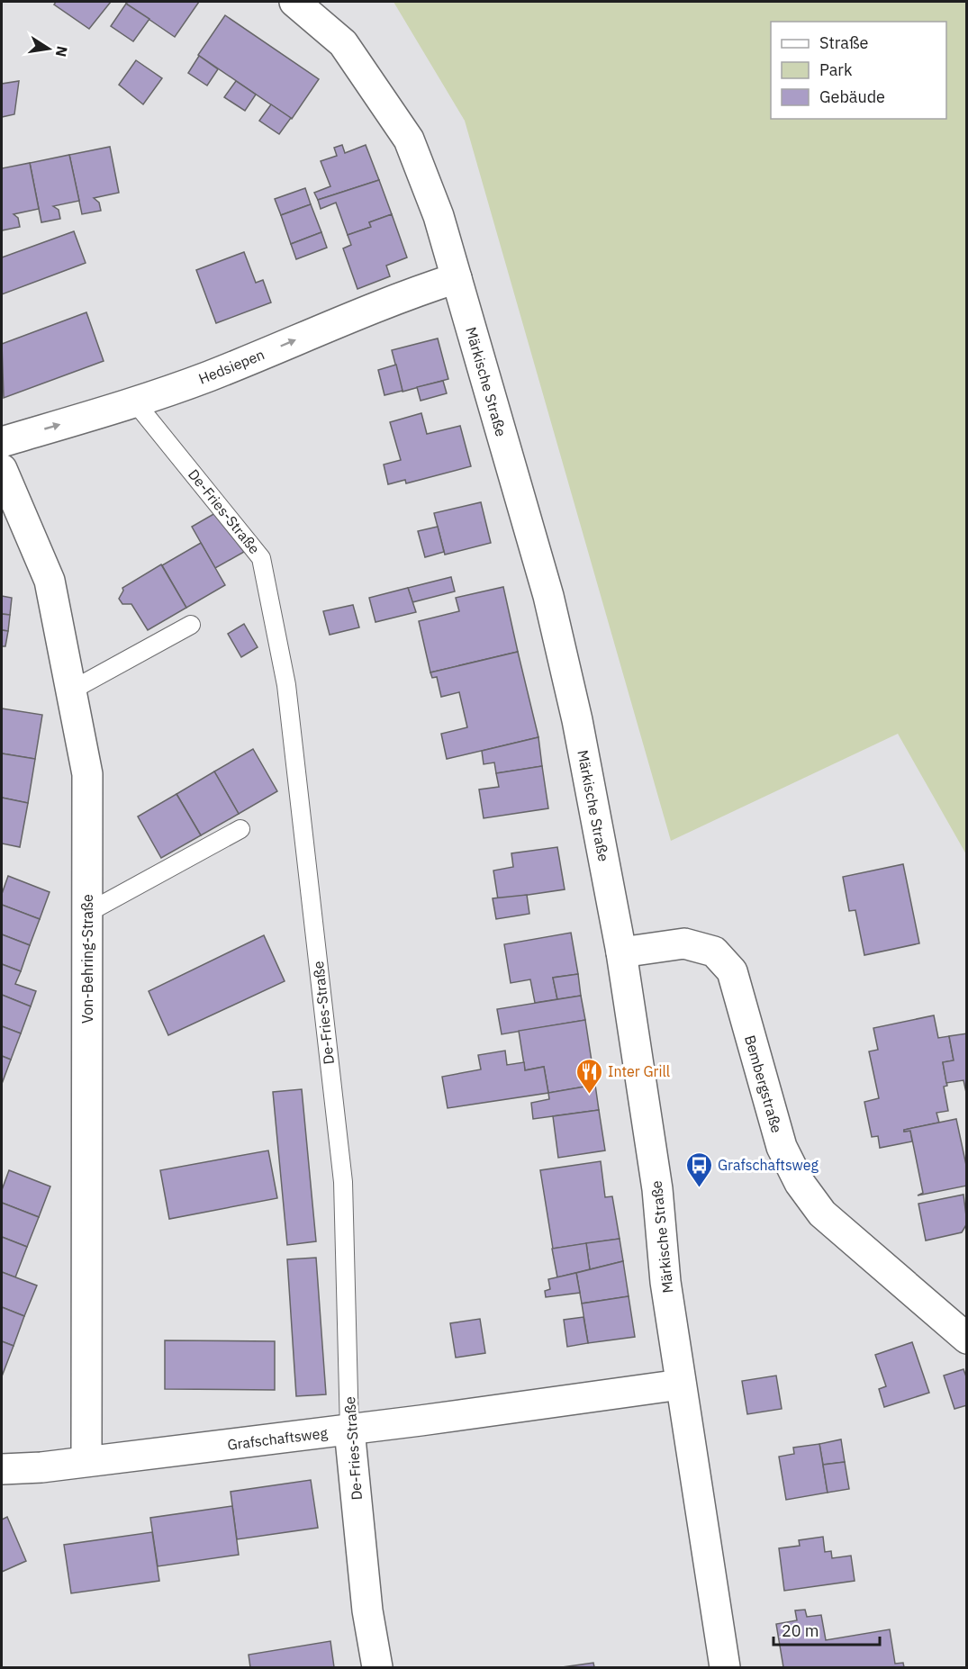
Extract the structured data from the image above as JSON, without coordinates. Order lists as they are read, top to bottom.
{
  "streets": {
    "street": [
      "Hedsiepen",
      "Märkische Straße",
      "De-Fries-Straße",
      "Von-Behring-Straße",
      "Bembergstraße",
      "Grafschaftsweg"
    ]
  },
  "crossings": [
    ["Hedsiepen", "Märkische Straße"],
    ["Hedsiepen", "De-Fries-Straße"],
    ["Märkische Straße", "Bembergstraße"],
    ["Märkische Straße", "Grafschaftsweg"],
    ["De-Fries-Straße", "Grafschaftsweg"],
    ["Von-Behring-Straße", "Grafschaftsweg"]
  ],
  "one_way": ["Hedsiepen"],
  "places": {
    "restaurant": ["Inter Grill"],
    "bus stop": ["Grafschaftsweg"]
  },
  "legend": ["Straße", "Park", "Gebäude"],
  "scale_bar": "20 m",
  "north": "right"
}
